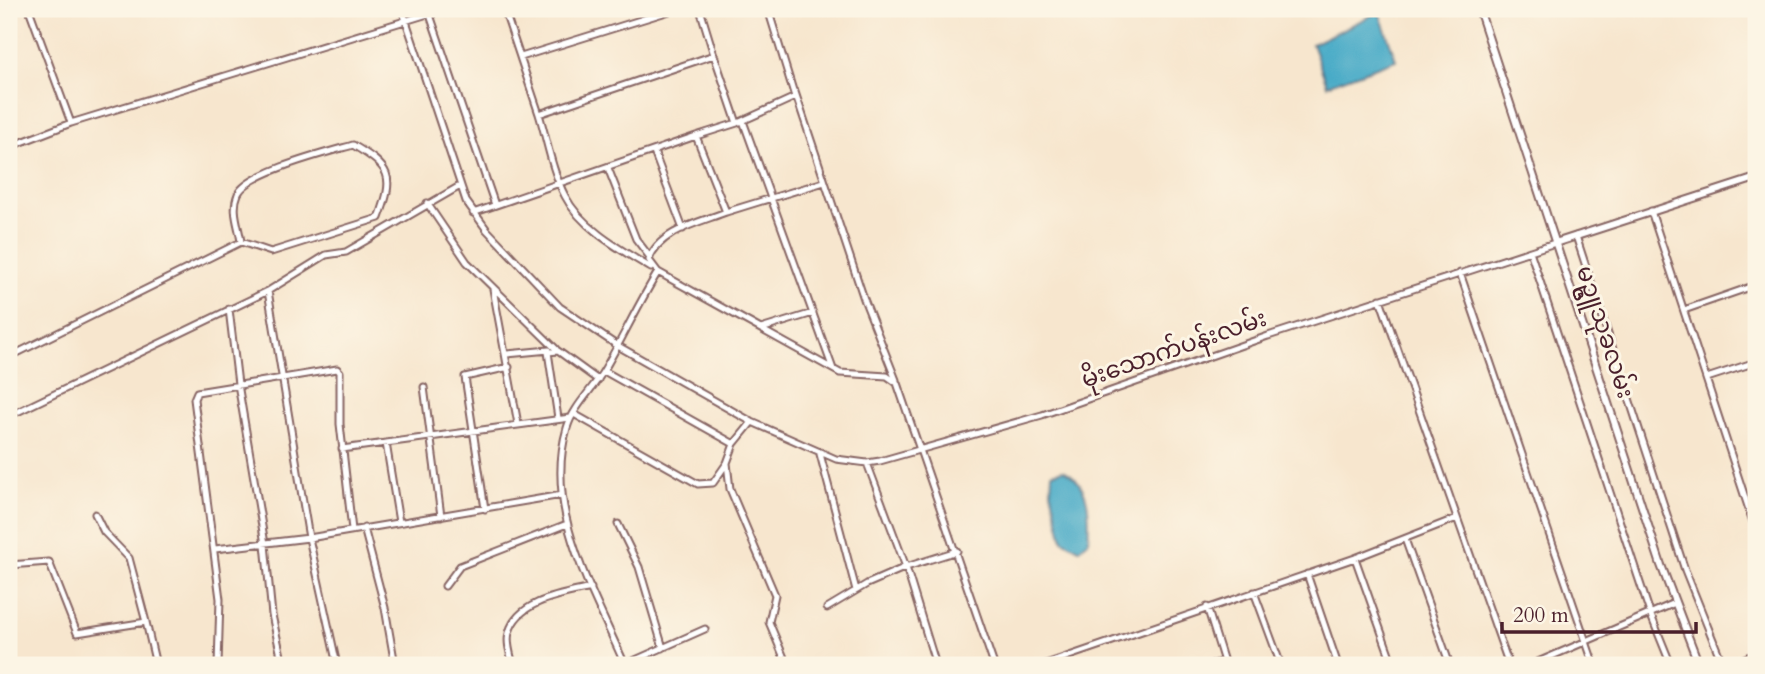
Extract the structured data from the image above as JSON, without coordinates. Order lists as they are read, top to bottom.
{
  "streets": {
    "street": ["မဥ္ဇူသုခလမ်း", "မိုးသောက်ပန်းလမ်း"]
  },
  "crossings": [
    ["မဥ္ဇူသုခလမ်း", "မိုးသောက်ပန်းလမ်း"]
  ],
  "scale_bar": "200 m"
}
